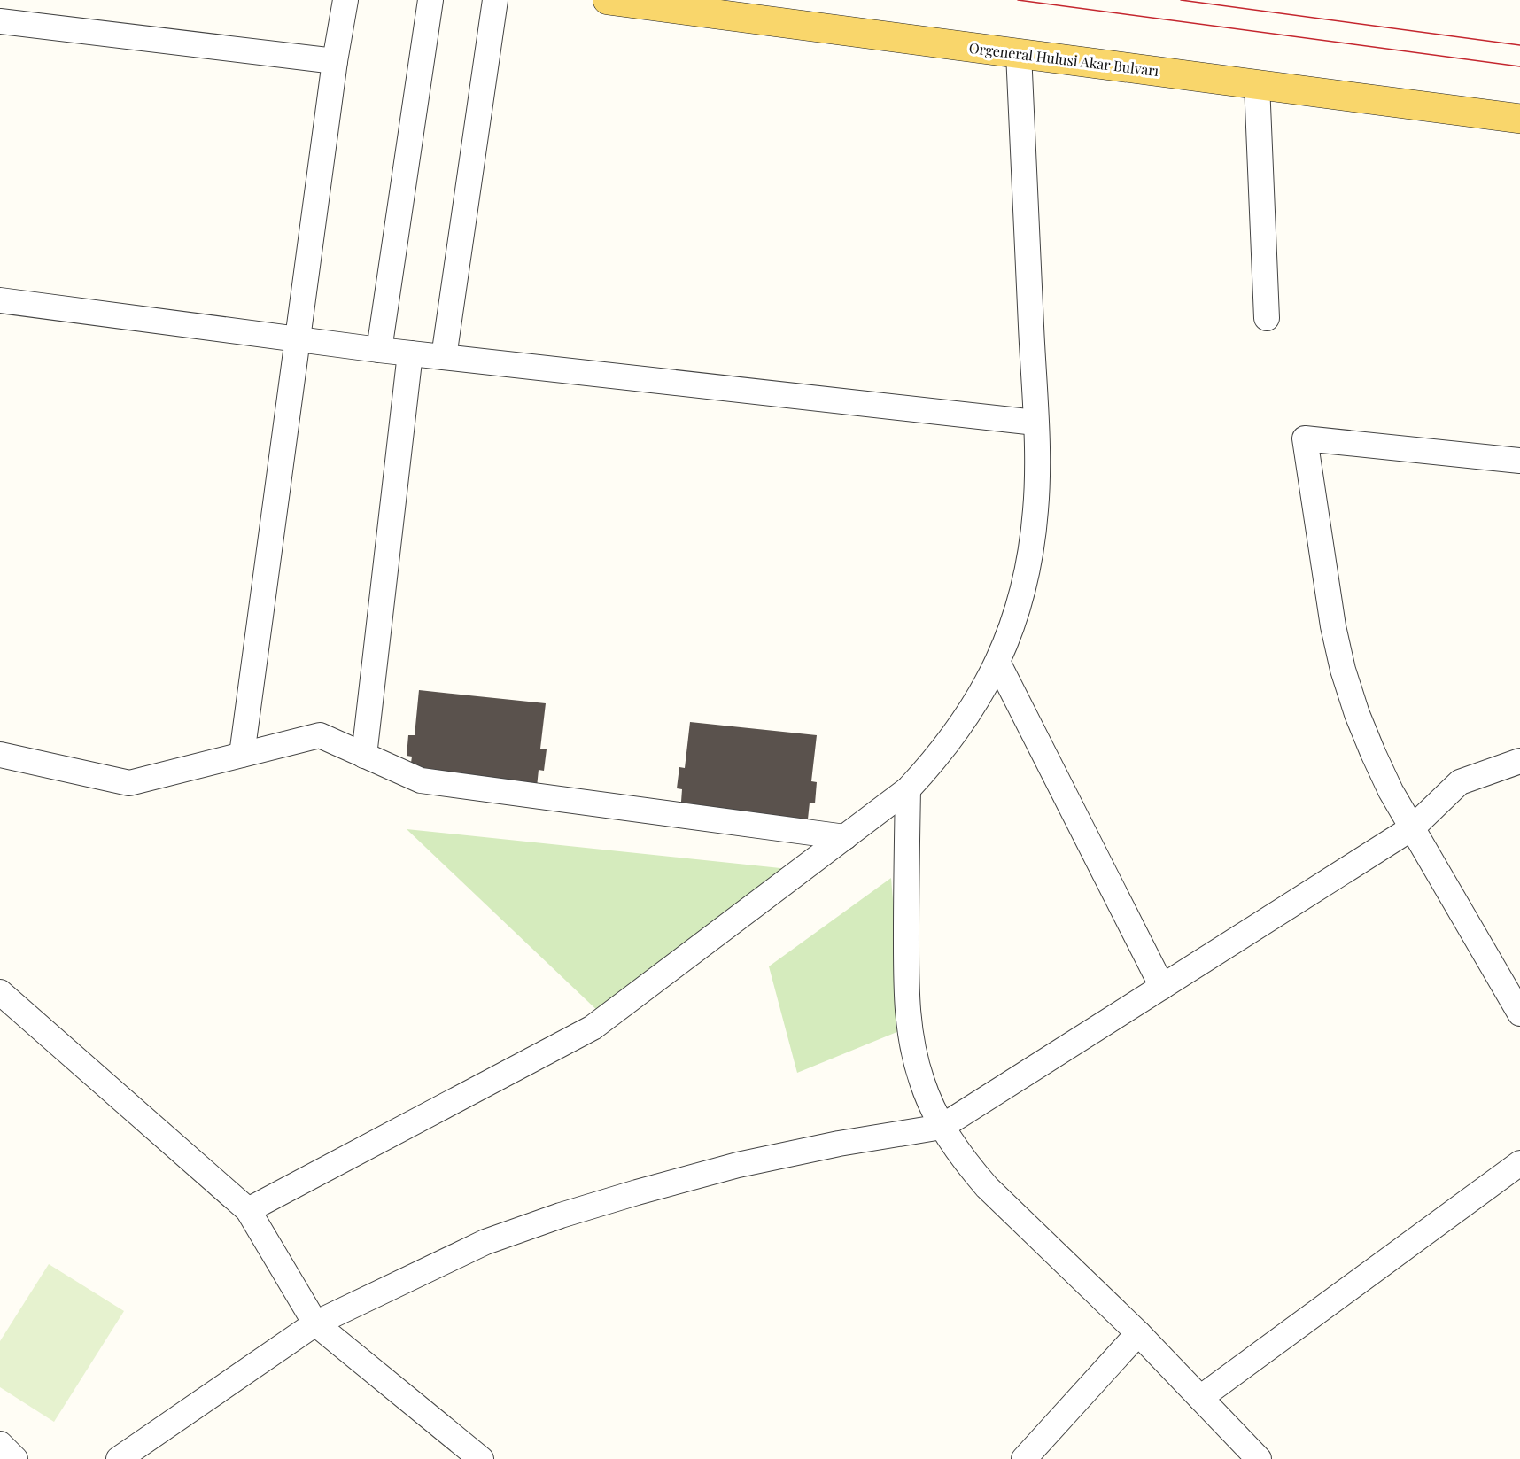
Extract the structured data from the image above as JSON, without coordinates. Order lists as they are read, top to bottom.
{
  "streets": {
    "main road": ["Orgeneral Hulusi Akar Bulvarı"]
  }
}
